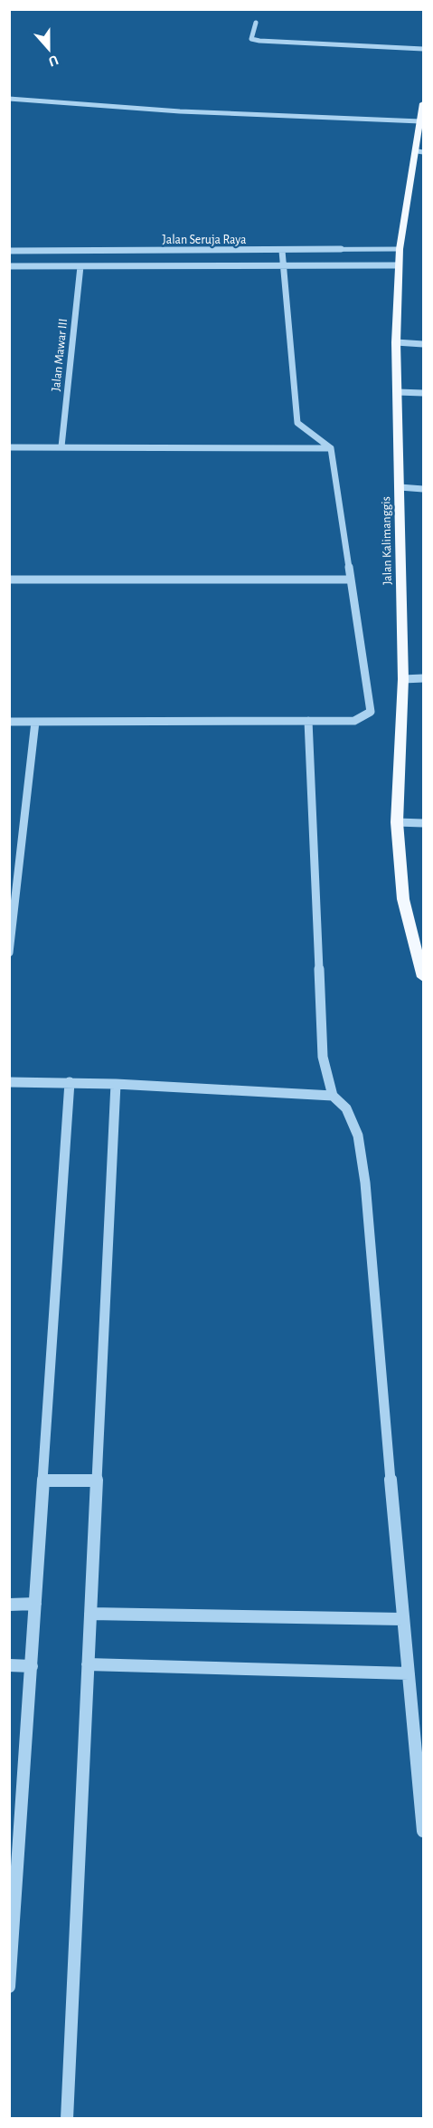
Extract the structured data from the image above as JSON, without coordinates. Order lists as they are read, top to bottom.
{
  "streets": {
    "main road": ["Jalan Kalimanggis"],
    "street": ["Jalan Seruja Raya", "Jalan Mawar III"]
  },
  "crossings": [
    ["Jalan Seruja Raya", "Jalan Mawar III"],
    ["Jalan Seruja Raya", "Jalan Kalimanggis"]
  ],
  "north": "bottom"
}
